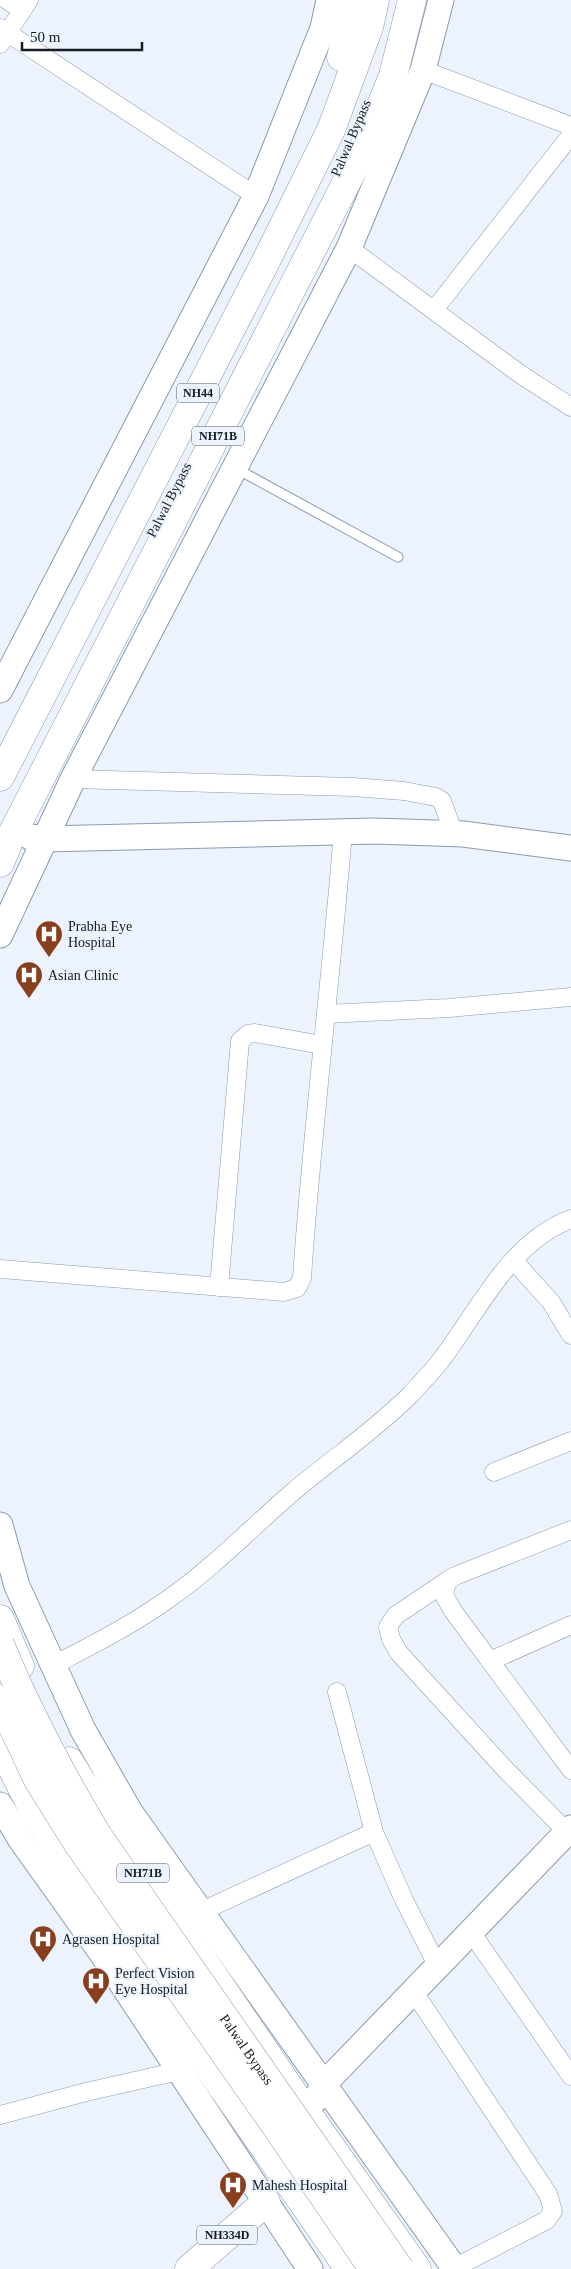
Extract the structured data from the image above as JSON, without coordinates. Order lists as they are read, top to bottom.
{
  "streets": {
    "highway": [
      "Palwal Bypass",
      "NH44",
      "NH71B",
      "NH334D"
    ]
  },
  "crossings": [
    ["Palwal Bypass", "NH71B"],
    ["NH71B", "NH334D"]
  ],
  "places": {
    "hospital": [
      "Prabha Eye Hospital",
      "Asian Clinic",
      "Agrasen Hospital",
      "Perfect Vision Eye Hospital",
      "Mahesh Hospital"
    ]
  },
  "scale_bar": "50 m"
}
